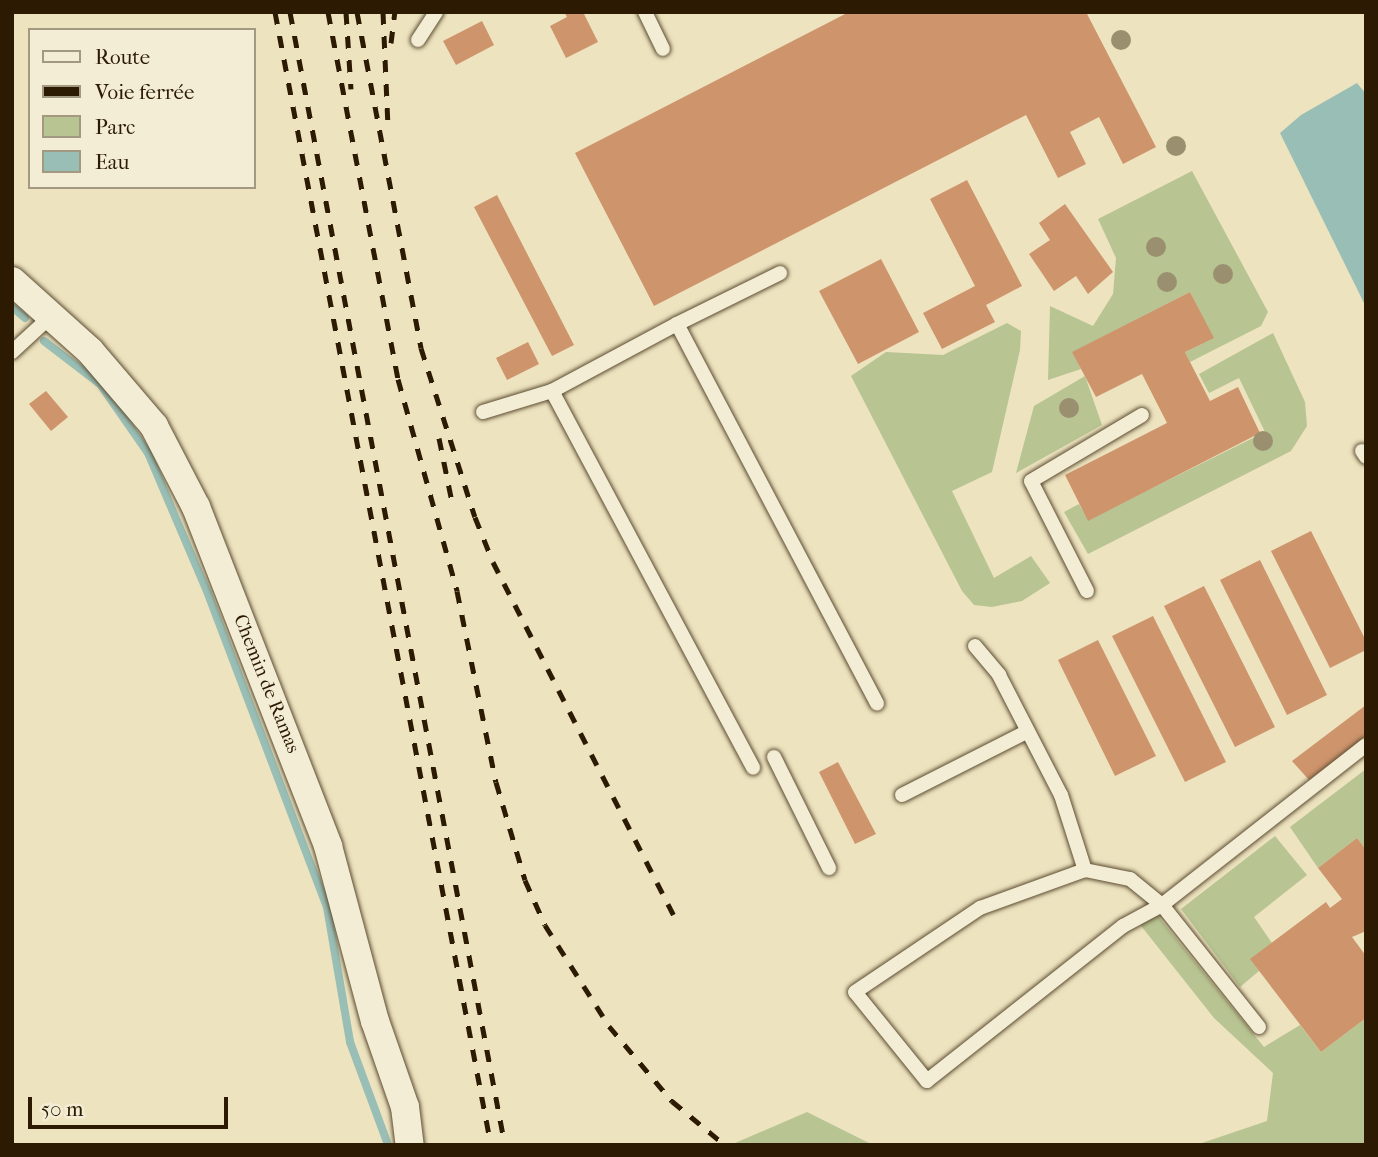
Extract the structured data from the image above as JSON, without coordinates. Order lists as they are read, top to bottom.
{
  "streets": {
    "street": ["Chemin de Ramas"]
  },
  "legend": [
    "Route",
    "Voie ferrée",
    "Parc",
    "Eau"
  ],
  "scale_bar": "50 m"
}
